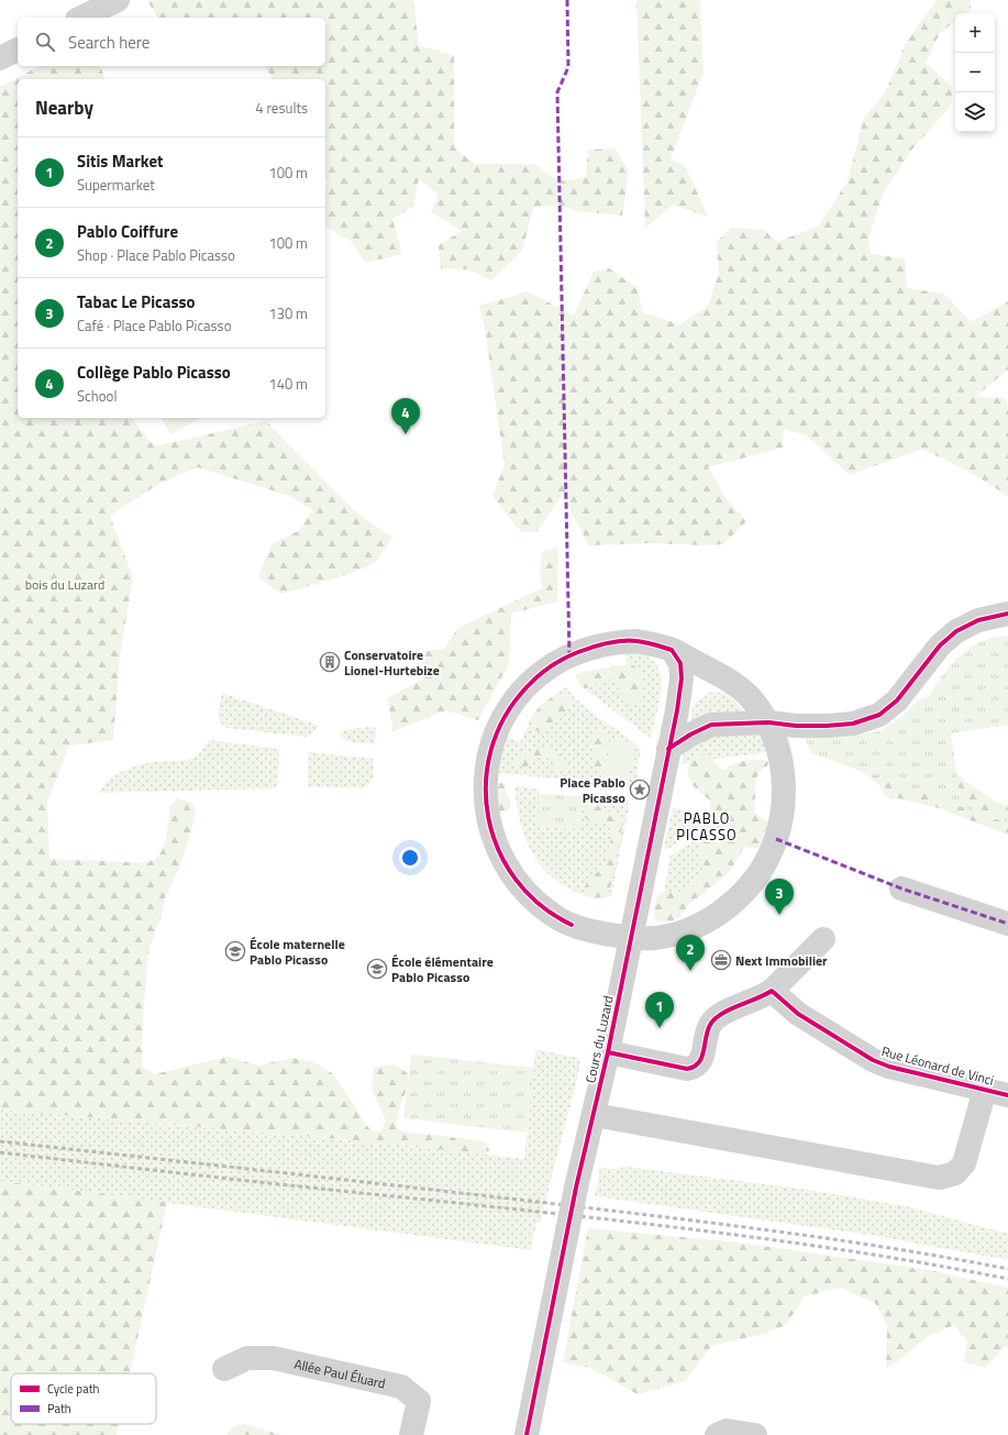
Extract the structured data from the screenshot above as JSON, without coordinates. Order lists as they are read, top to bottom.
{
  "streets": {
    "street": ["Cours du Luzard", "Rue Léonard de Vinci", "Allée Paul Éluard"]
  },
  "crossings": [
    ["Cours du Luzard", "Rue Léonard de Vinci"]
  ],
  "districts": ["PABLO PICASSO"],
  "parks": ["bois du Luzard"],
  "places": {
    "building": ["Conservatoire Lionel-Hurtebize"],
    "place": ["Place Pablo Picasso"],
    "school or university": ["École maternelle Pablo Picasso", "École élémentaire Pablo Picasso"],
    "office": ["Next Immobilier"]
  },
  "legend": ["Cycle path", "Path"],
  "page": {
    "map_buttons": ["+", "−"],
    "search": "Search here",
    "heading": ["Nearby", "4 results"],
    "list": [
      {
        "mark": "1",
        "name": "Sitis Market",
        "note": "Supermarket",
        "value": "100 m"
      },
      {
        "mark": "2",
        "name": "Pablo Coiffure",
        "note": "Shop · Place Pablo Picasso",
        "value": "100 m"
      },
      {
        "mark": "3",
        "name": "Tabac Le Picasso",
        "note": "Café · Place Pablo Picasso",
        "value": "130 m"
      },
      {
        "mark": "4",
        "name": "Collège Pablo Picasso",
        "note": "School",
        "value": "140 m"
      }
    ],
    "pins": [
      "4",
      "3",
      "2",
      "1"
    ]
  }
}
